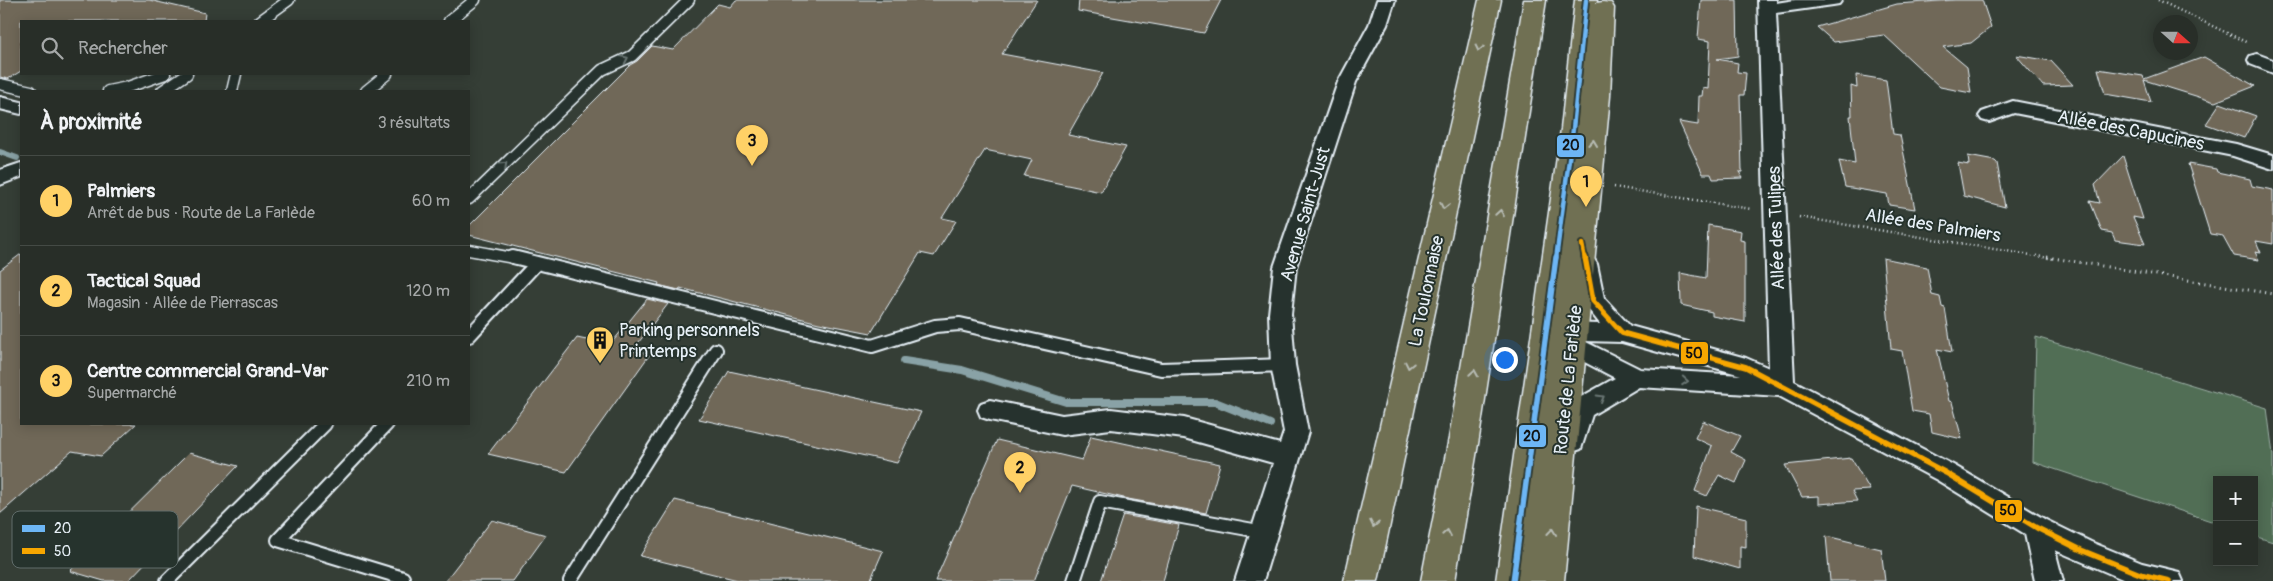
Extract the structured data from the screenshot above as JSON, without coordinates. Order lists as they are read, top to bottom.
{
  "streets": {
    "main road": ["La Toulonnaise", "Route de La Farlède"],
    "street": ["Allée des Capucines", "Avenue Saint-Just", "Allée des Tulipes"],
    "path": ["Allée des Palmiers"]
  },
  "crossings": [
    ["Allée des Palmiers", "Allée des Tulipes"],
    ["Allée des Palmiers", "Route de La Farlède"]
  ],
  "places": {
    "building": ["Parking personnels Printemps"]
  },
  "lines": ["transit line 20", "transit line 50"],
  "legend": ["20", "50"],
  "north": "right",
  "page": {
    "search": "Rechercher",
    "heading": ["À proximité", "3 résultats"],
    "pins": ["3", "1", "2"],
    "list": [
      {
        "mark": "1",
        "name": "Palmiers",
        "note": "Arrêt de bus · Route de La Farlède",
        "value": "60 m"
      },
      {
        "mark": "2",
        "name": "Tactical Squad",
        "note": "Magasin · Allée de Pierrascas",
        "value": "120 m"
      },
      {
        "mark": "3",
        "name": "Centre commercial Grand-Var",
        "note": "Supermarché",
        "value": "210 m"
      }
    ],
    "map_buttons": ["+", "−"]
  }
}
